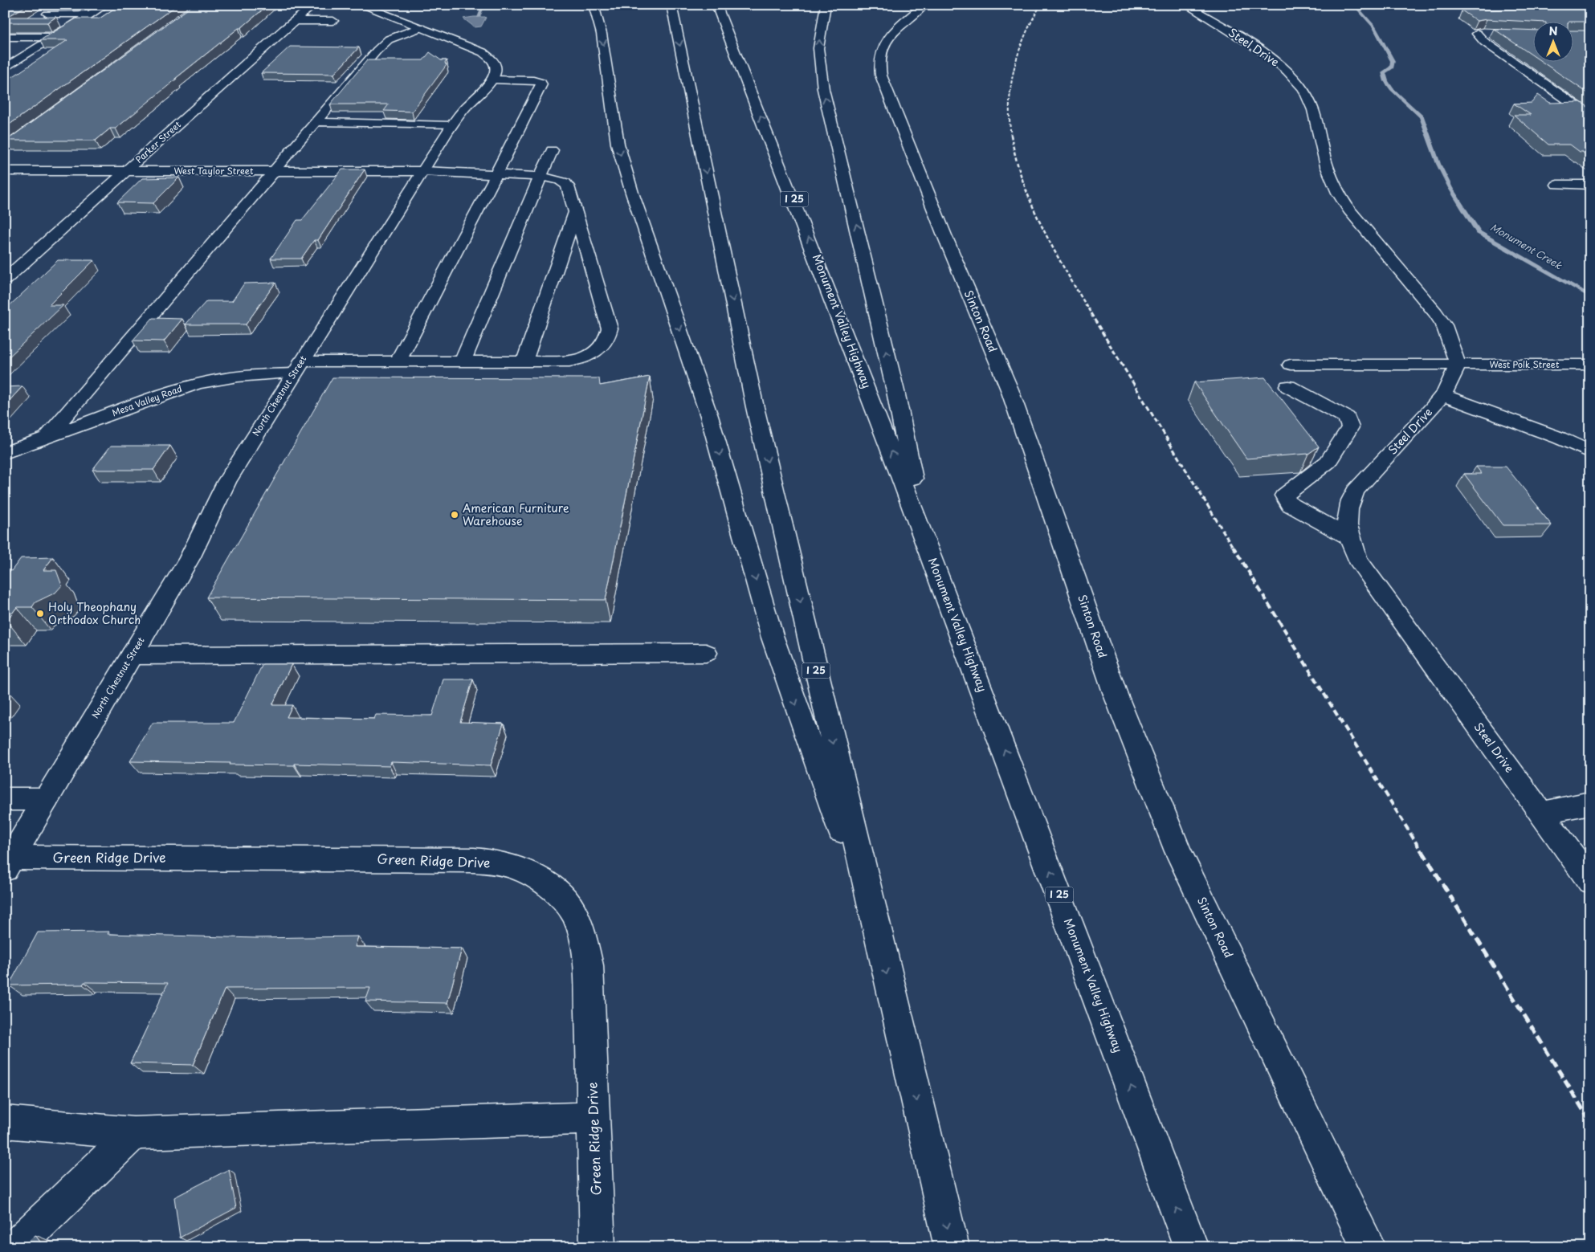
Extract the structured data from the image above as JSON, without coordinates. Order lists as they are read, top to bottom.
{
  "streets": {
    "main road": [
      "Steel Drive",
      "Parker Street",
      "West Taylor Street",
      "I 25",
      "Monument Valley Highway",
      "Sinton Road",
      "West Polk Street",
      "North Chestnut Street",
      "Mesa Valley Road",
      "Green Ridge Drive"
    ]
  },
  "crossings": [
    ["Steel Drive", "West Polk Street"],
    ["Parker Street", "West Taylor Street"],
    ["West Taylor Street", "North Chestnut Street"],
    ["West Taylor Street", "Mesa Valley Road"],
    ["North Chestnut Street", "Mesa Valley Road"],
    ["North Chestnut Street", "Green Ridge Drive"]
  ],
  "water": ["Monument Creek"],
  "places": ["American Furniture Warehouse", "Holy Theophany Orthodox Church"],
  "north": "top"
}
